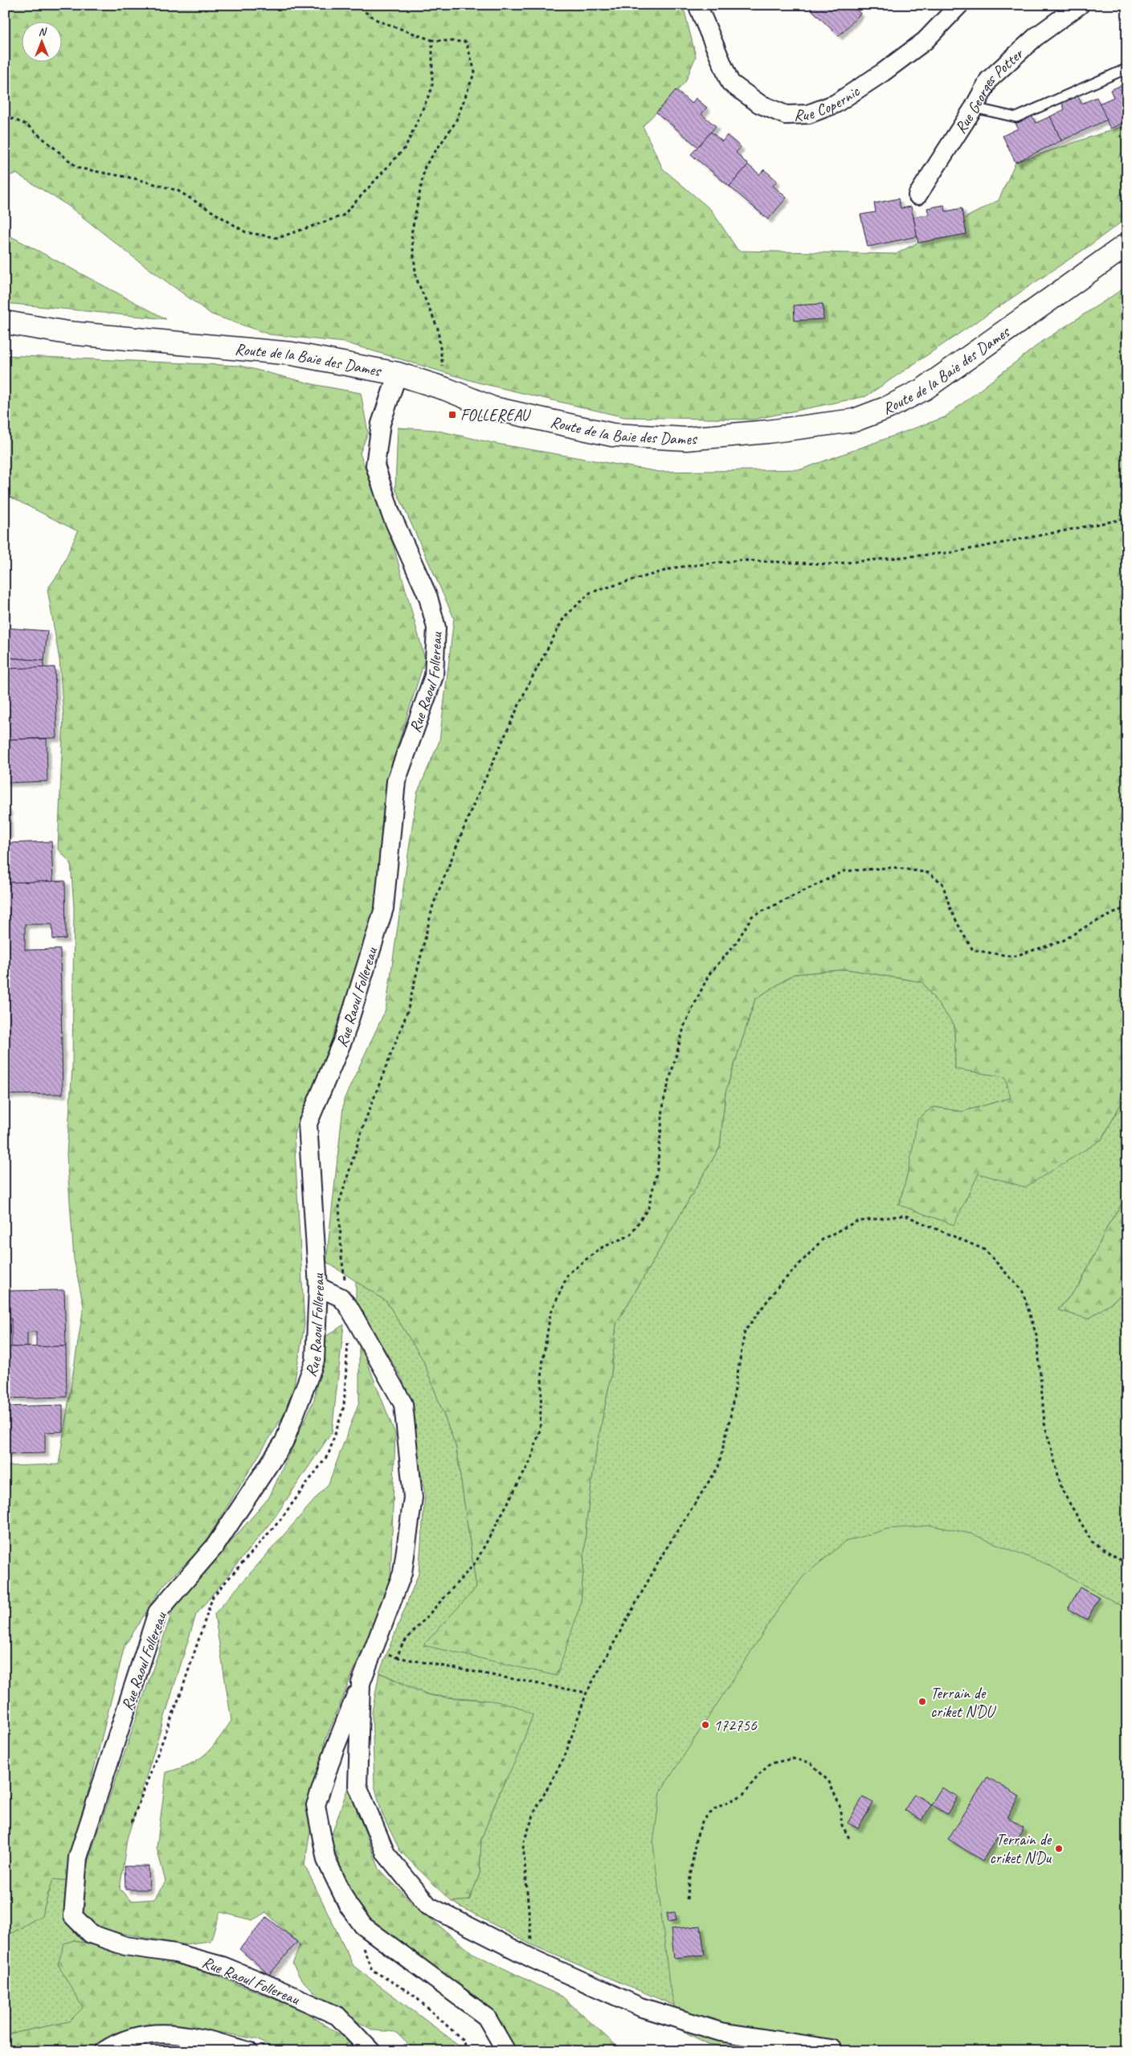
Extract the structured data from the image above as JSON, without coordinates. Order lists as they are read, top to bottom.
{
  "streets": {
    "main road": ["Route de la Baie des Dames"],
    "street": ["Rue Georges Potter", "Rue Copernic", "Rue Raoul Follereau"]
  },
  "crossings": [
    ["Route de la Baie des Dames", "Rue Raoul Follereau"]
  ],
  "places": {
    "transit": ["FOLLEREAU"],
    "other": ["Terrain de criket N'DU", "172756", "Terrain de criket N'Du"]
  },
  "north": "top"
}
